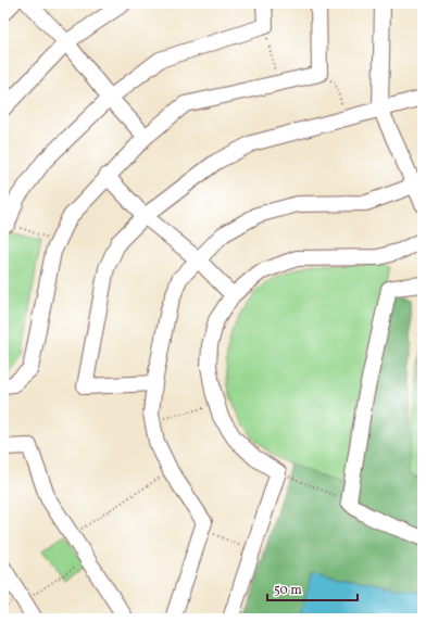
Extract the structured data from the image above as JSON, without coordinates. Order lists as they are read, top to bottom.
{
  "scale_bar": "50 m"
}
